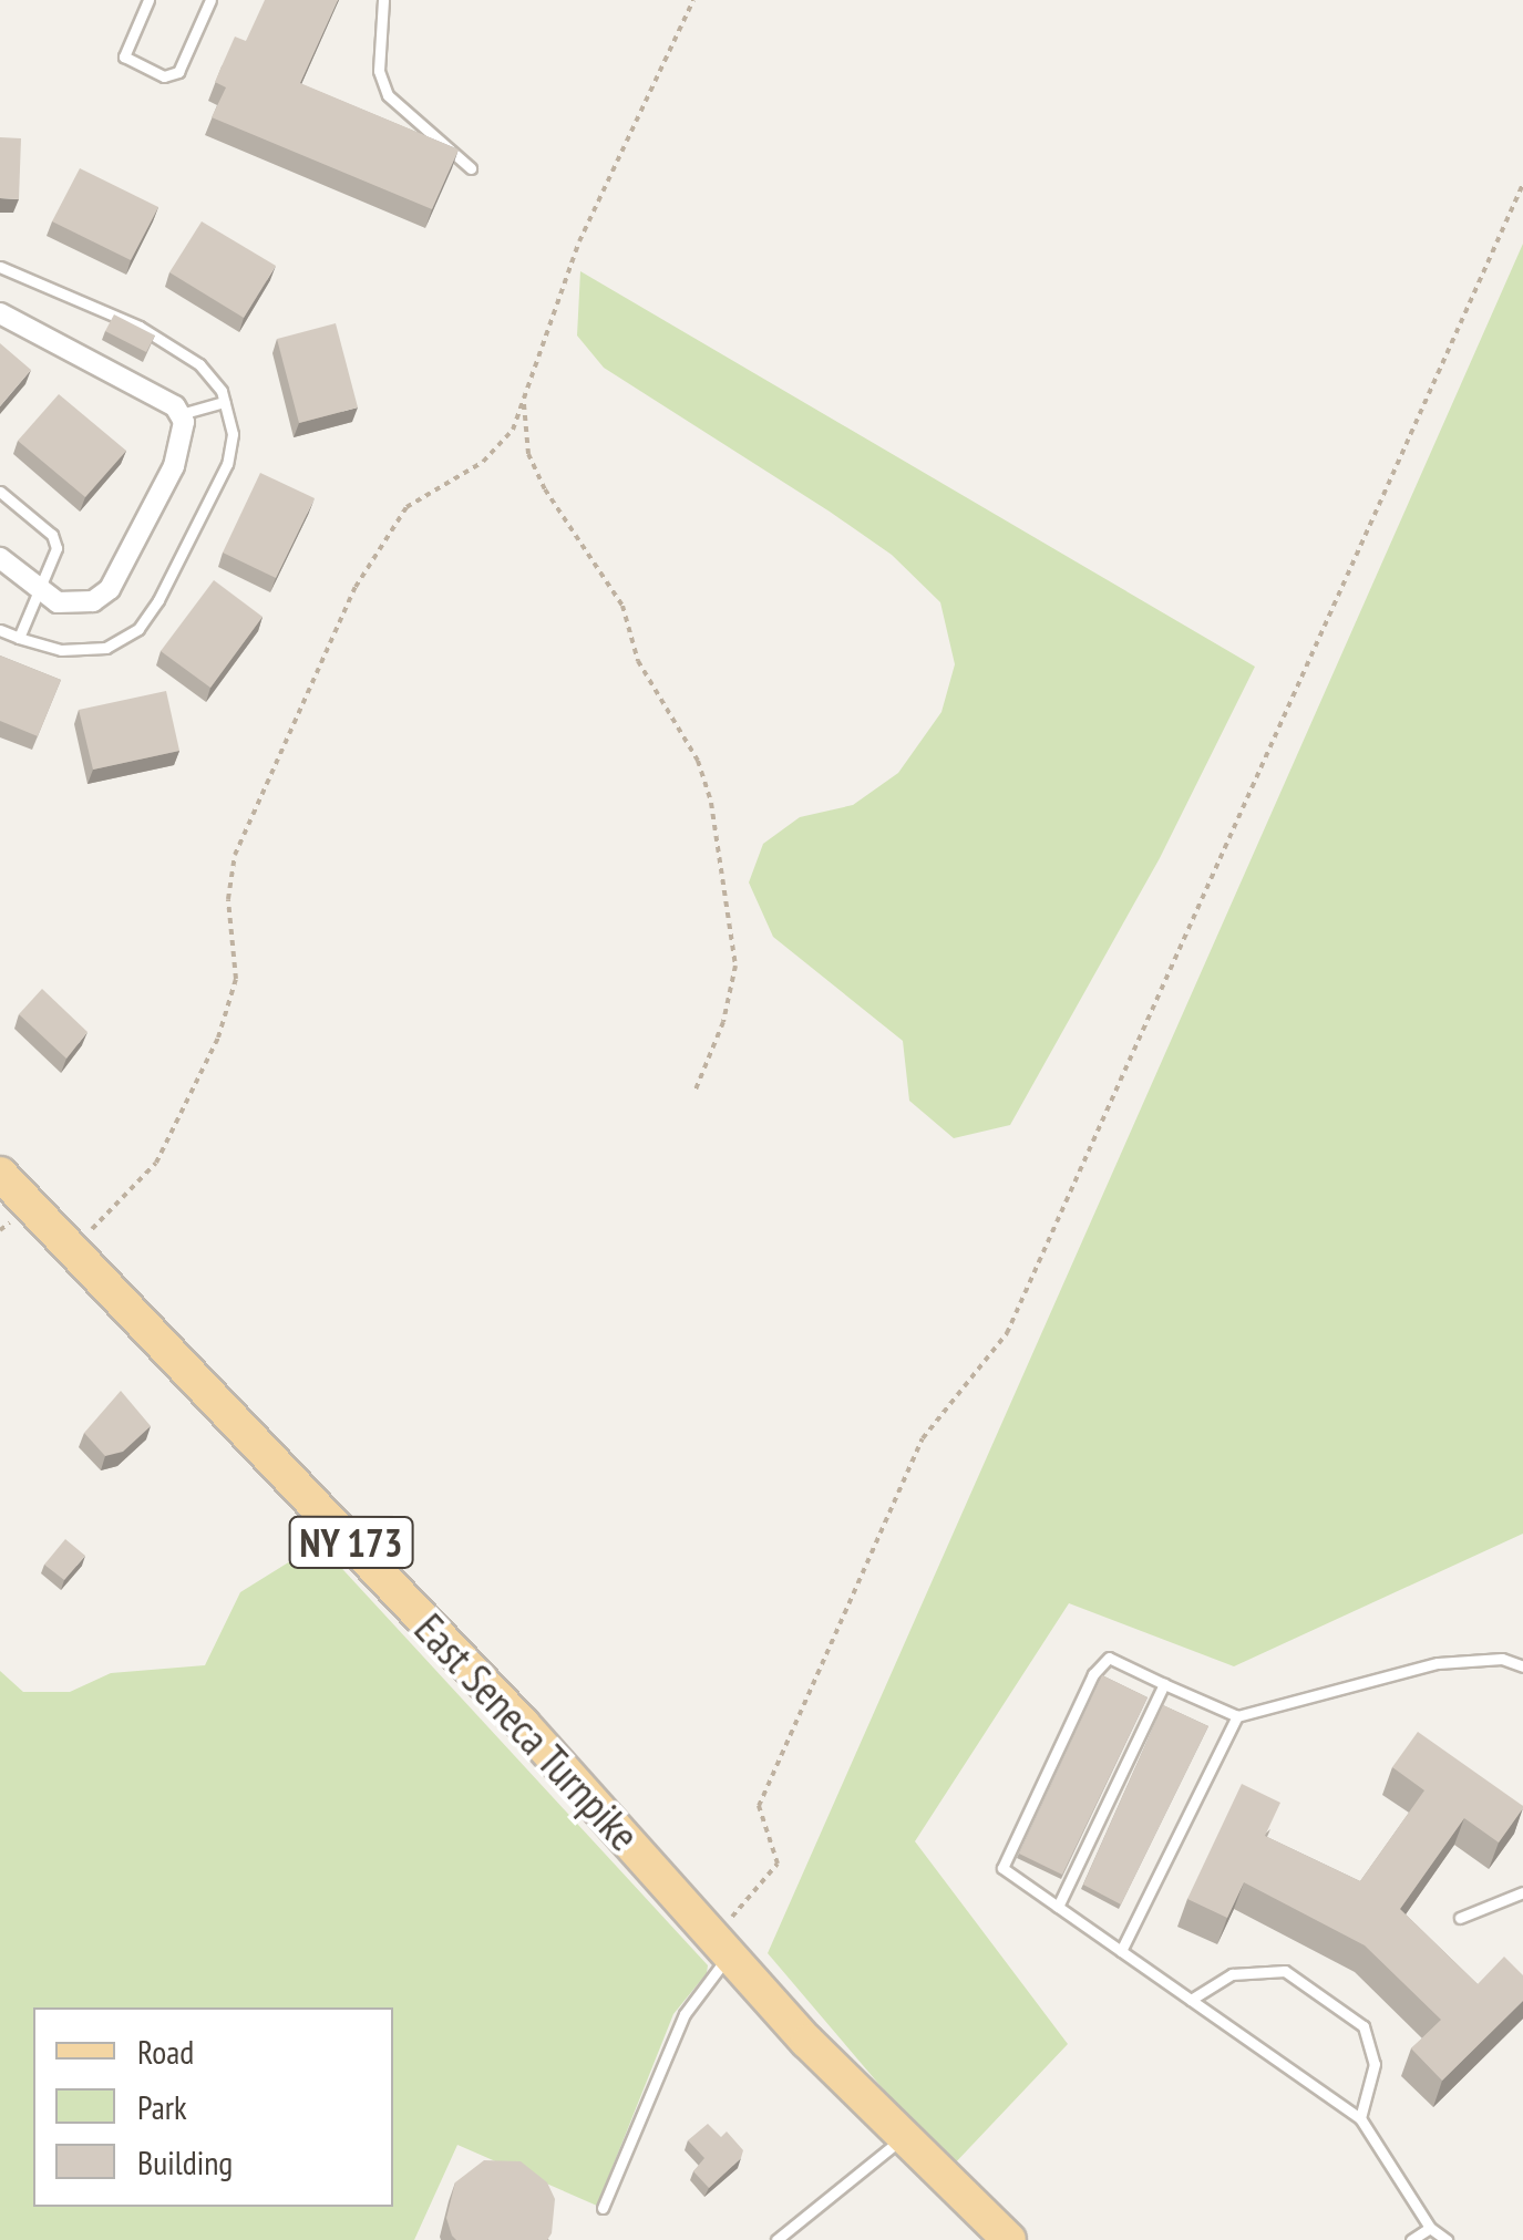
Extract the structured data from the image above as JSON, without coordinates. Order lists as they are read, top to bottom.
{
  "streets": {
    "main road": ["NY 173", "East Seneca Turnpike"]
  },
  "legend": ["Road", "Park", "Building"]
}
